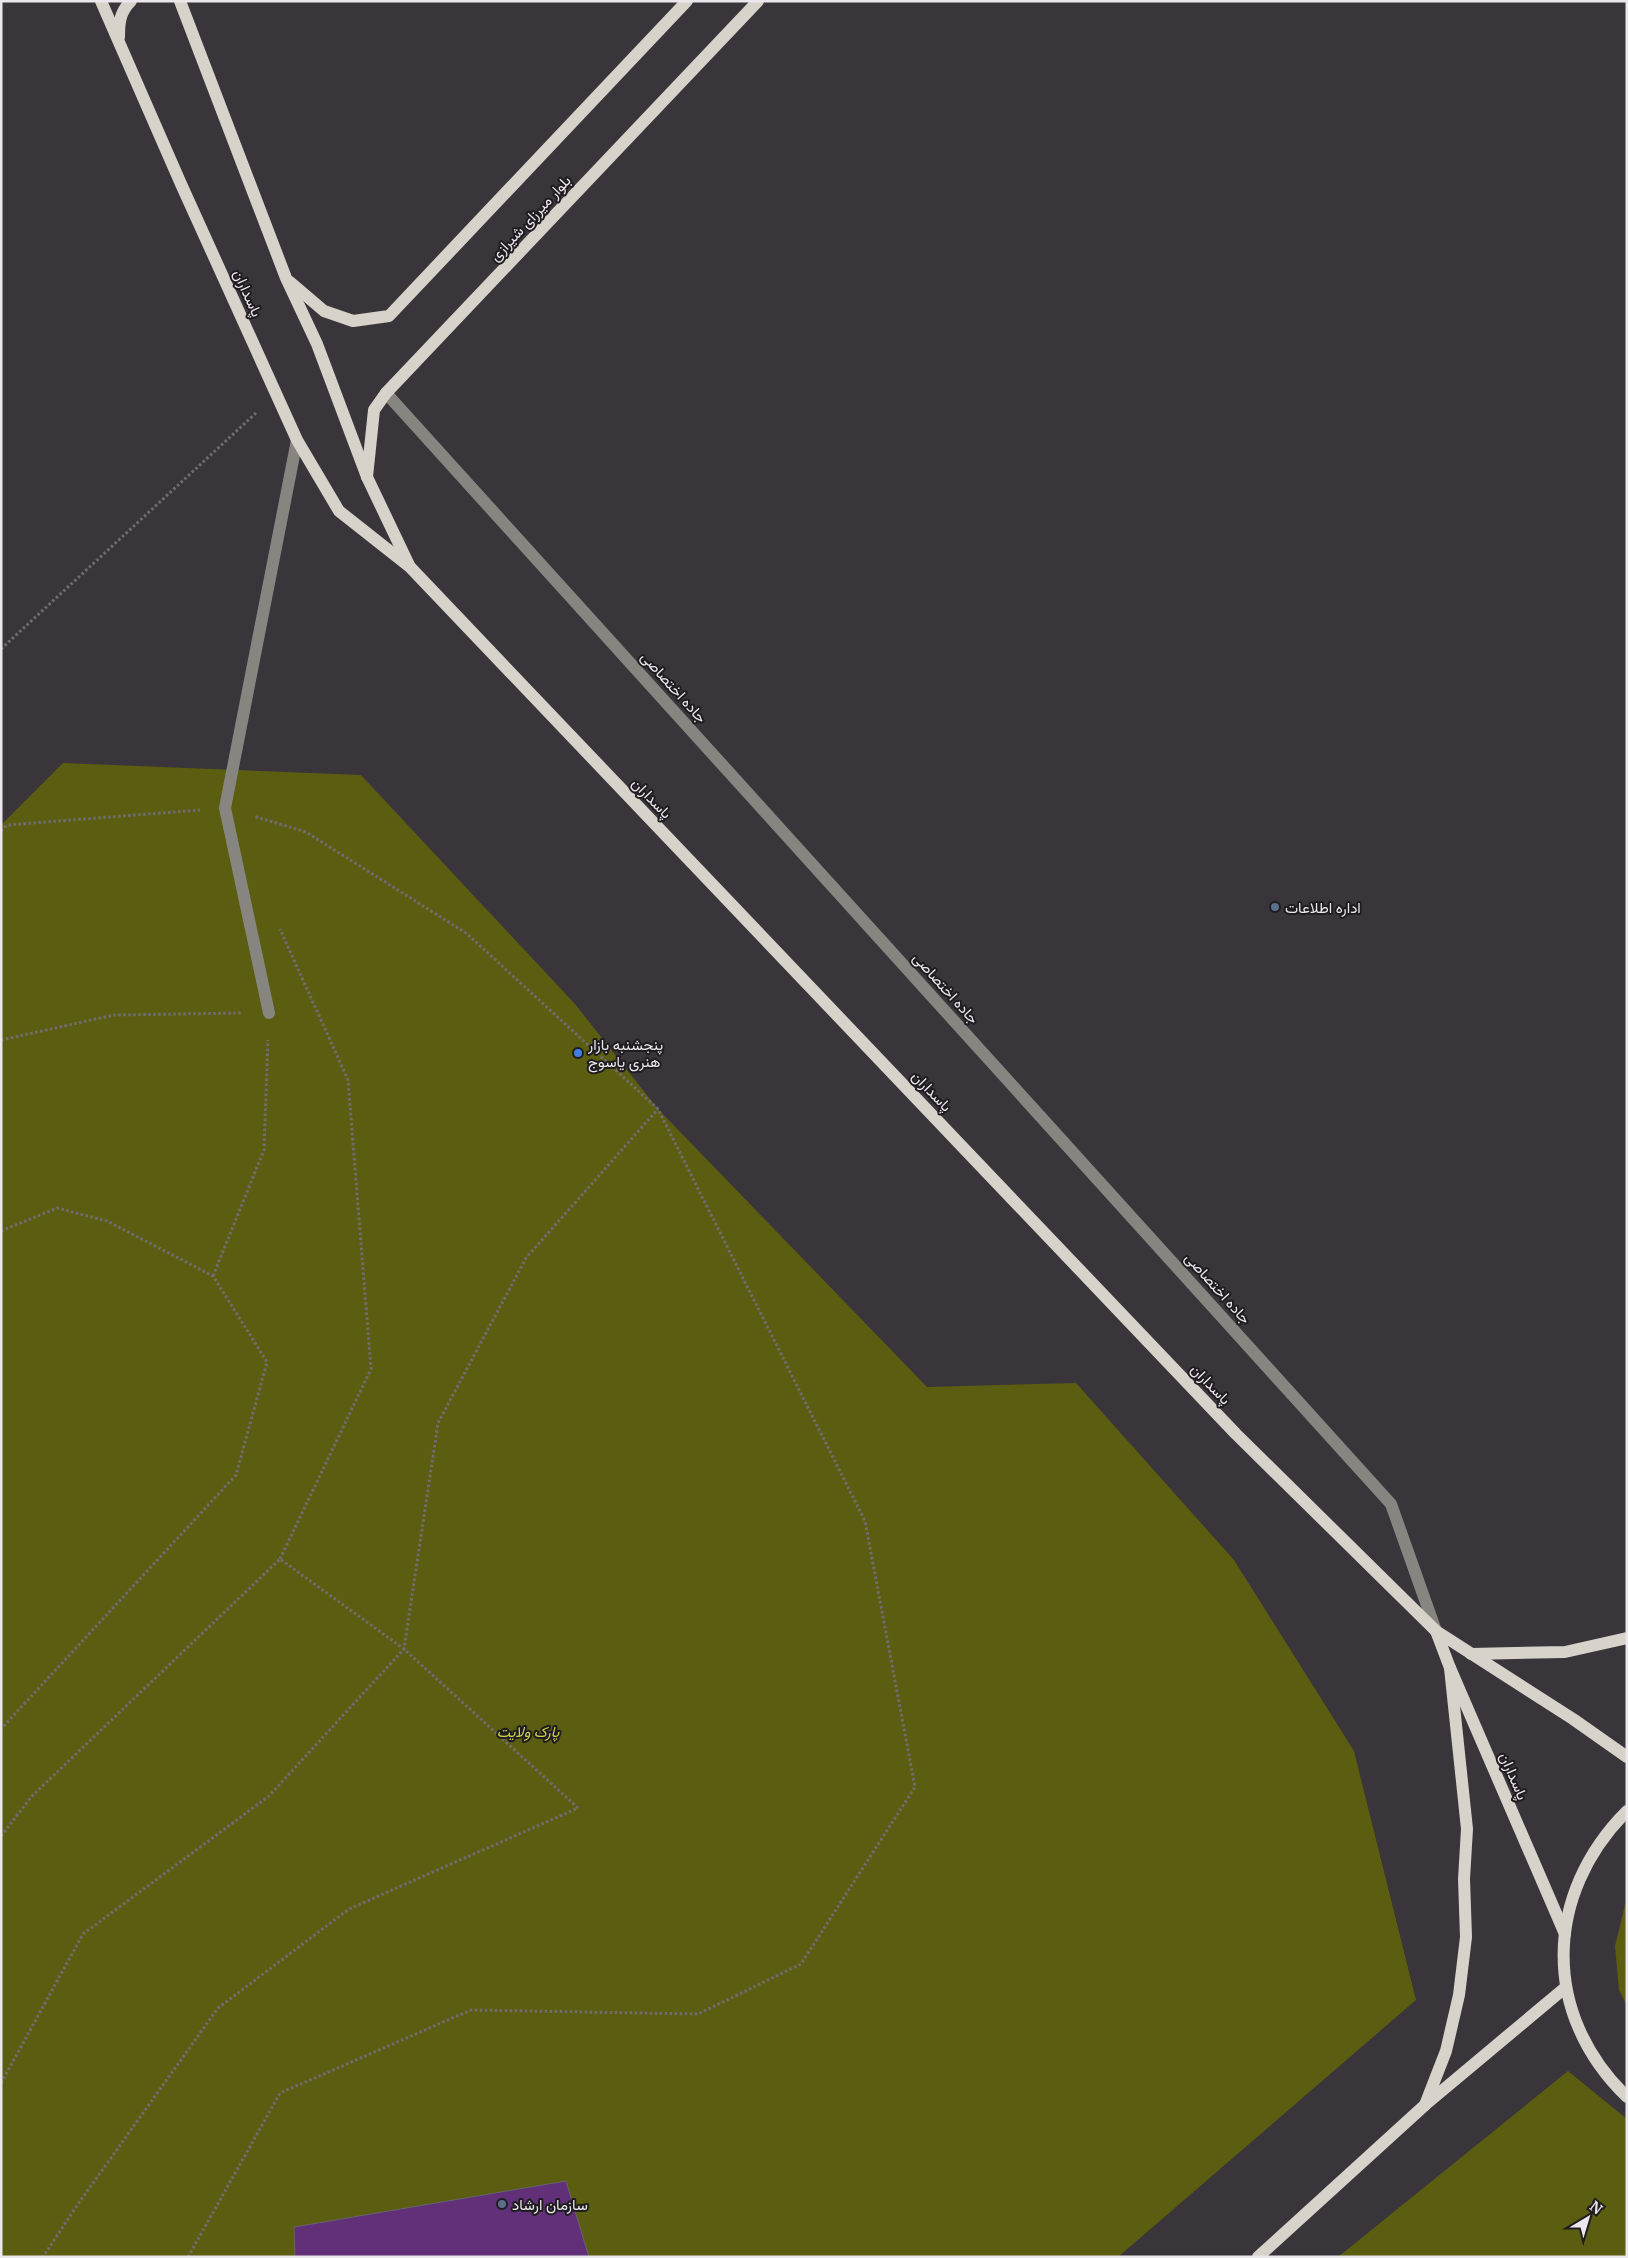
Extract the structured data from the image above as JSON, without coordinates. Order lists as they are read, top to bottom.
{
  "streets": {
    "main road": ["بلوار میرزای شیرازی", "پاسداران"],
    "lane": ["جاده اختصاصی"]
  },
  "crossings": [
    ["بلوار میرزای شیرازی", "پاسداران"],
    ["بلوار میرزای شیرازی", "جاده اختصاصی"],
    ["پاسداران", "جاده اختصاصی"]
  ],
  "parks": ["پارک ولایت"],
  "places": ["اداره اطلاعات", "پنجشنبه بازار هنری یاسوج", "سازمان ارشاد"],
  "north": "top right"
}
